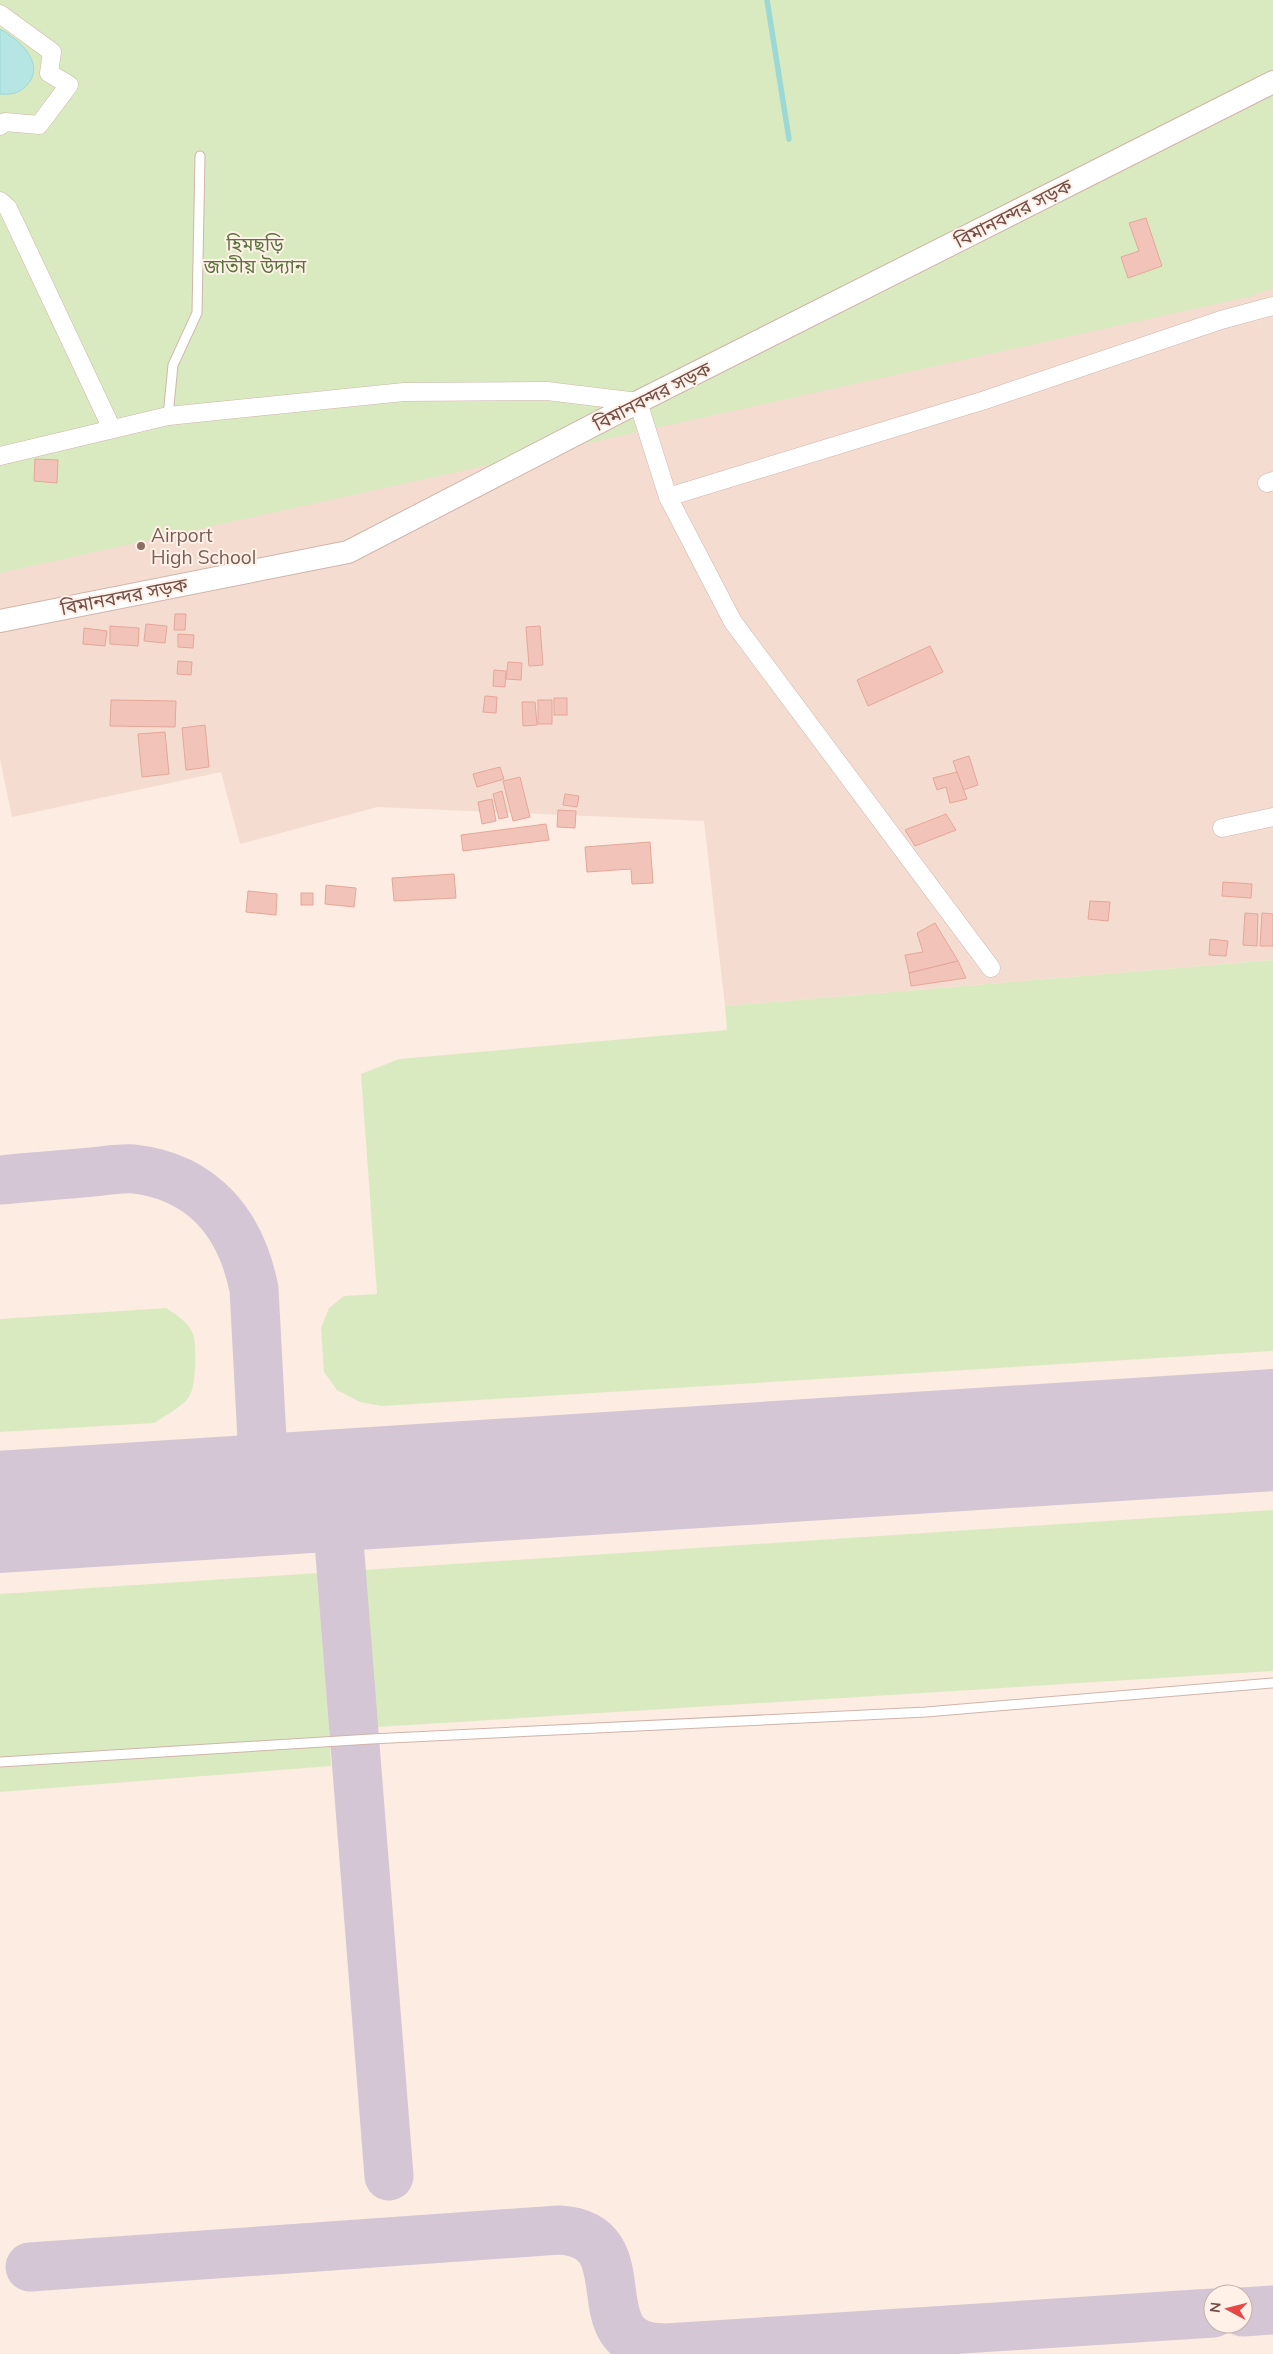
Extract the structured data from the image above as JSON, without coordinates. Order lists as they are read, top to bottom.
{
  "streets": {
    "street": ["বিমানবন্দর সড়ক"]
  },
  "parks": ["হিমছড়ি জাতীয় উদ্যান"],
  "places": ["Airport High School"],
  "north": "left"
}
